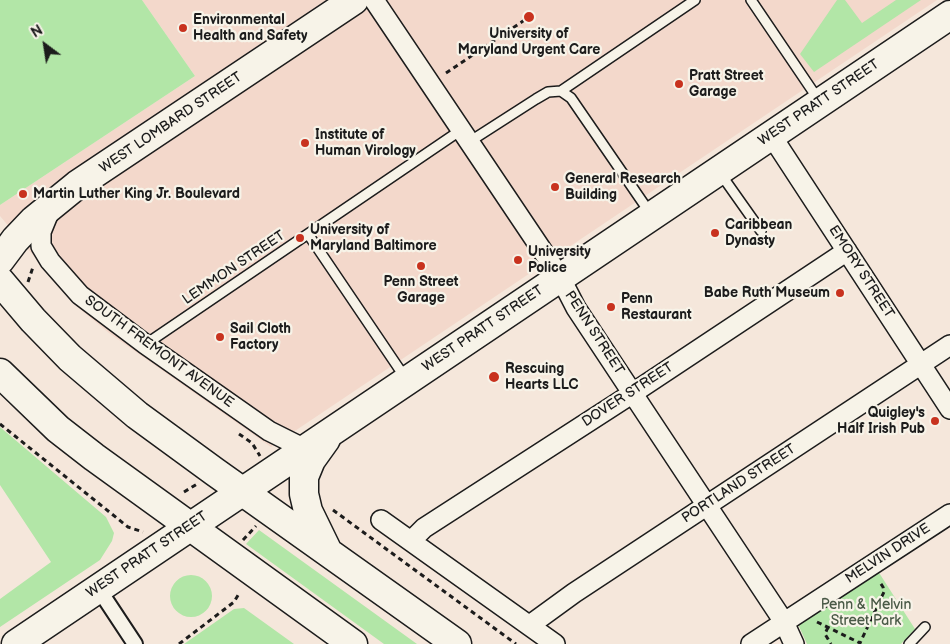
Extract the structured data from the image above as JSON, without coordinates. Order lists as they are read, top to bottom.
{
  "streets": {
    "main road": ["WEST PRATT STREET", "WEST LOMBARD STREET"],
    "street": [
      "EMORY STREET",
      "PENN STREET",
      "SOUTH FREMONT AVENUE",
      "DOVER STREET",
      "PORTLAND STREET",
      "MELVIN DRIVE"
    ],
    "lane": ["LEMMON STREET"]
  },
  "crossings": [
    ["WEST PRATT STREET", "EMORY STREET"],
    ["WEST PRATT STREET", "PENN STREET"],
    ["WEST PRATT STREET", "SOUTH FREMONT AVENUE"],
    ["WEST LOMBARD STREET", "SOUTH FREMONT AVENUE"],
    ["LEMMON STREET", "PENN STREET"],
    ["LEMMON STREET", "SOUTH FREMONT AVENUE"],
    ["EMORY STREET", "DOVER STREET"],
    ["EMORY STREET", "PORTLAND STREET"],
    ["PENN STREET", "DOVER STREET"],
    ["PENN STREET", "PORTLAND STREET"],
    ["PENN STREET", "MELVIN DRIVE"]
  ],
  "parks": ["Penn & Melvin Street Park"],
  "places": [
    "University of Maryland Urgent Care",
    "Environmental Health and Safety",
    "Pratt Street Garage",
    "Institute of Human Virology",
    "General Research Building",
    "Martin Luther King Jr. Boulevard",
    "Caribbean Dynasty",
    "University of Maryland Baltimore",
    "University Police",
    "Penn Street Garage",
    "Babe Ruth Museum",
    "Penn Restaurant",
    "Sail Cloth Factory",
    "Rescuing Hearts LLC",
    "Quigley's Half Irish Pub"
  ],
  "north": "top left"
}
